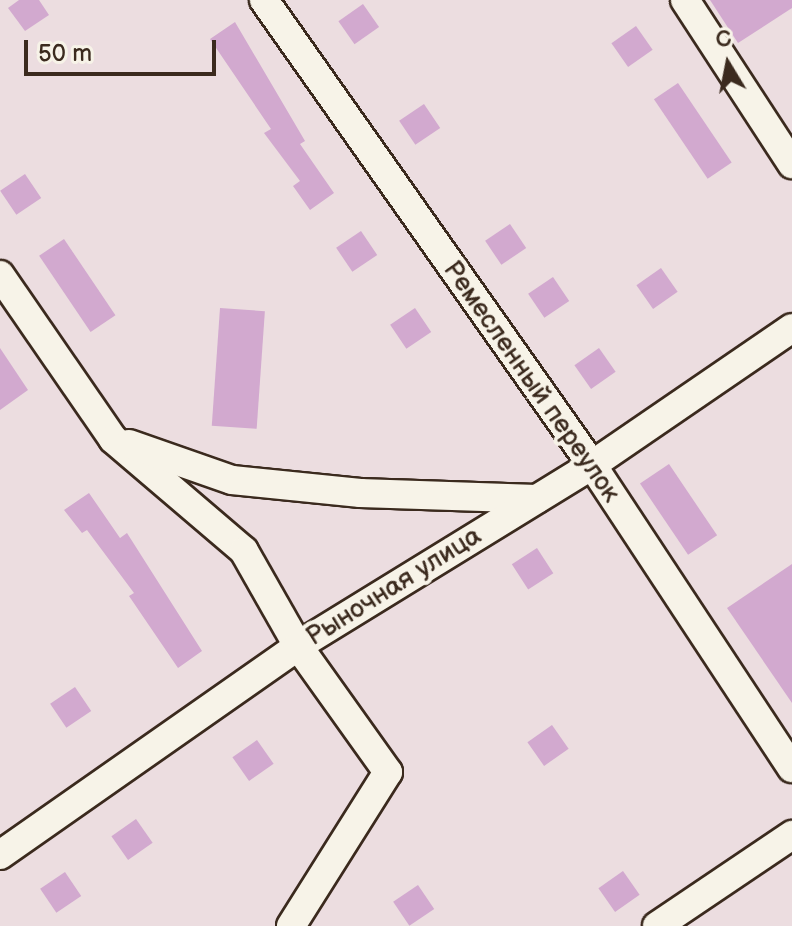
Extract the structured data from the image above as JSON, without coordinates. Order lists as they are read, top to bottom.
{
  "streets": {
    "street": ["Ремесленный переулок", "Рыночная улица"]
  },
  "crossings": [
    ["Ремесленный переулок", "Рыночная улица"]
  ],
  "scale_bar": "50 m",
  "north": "top"
}
